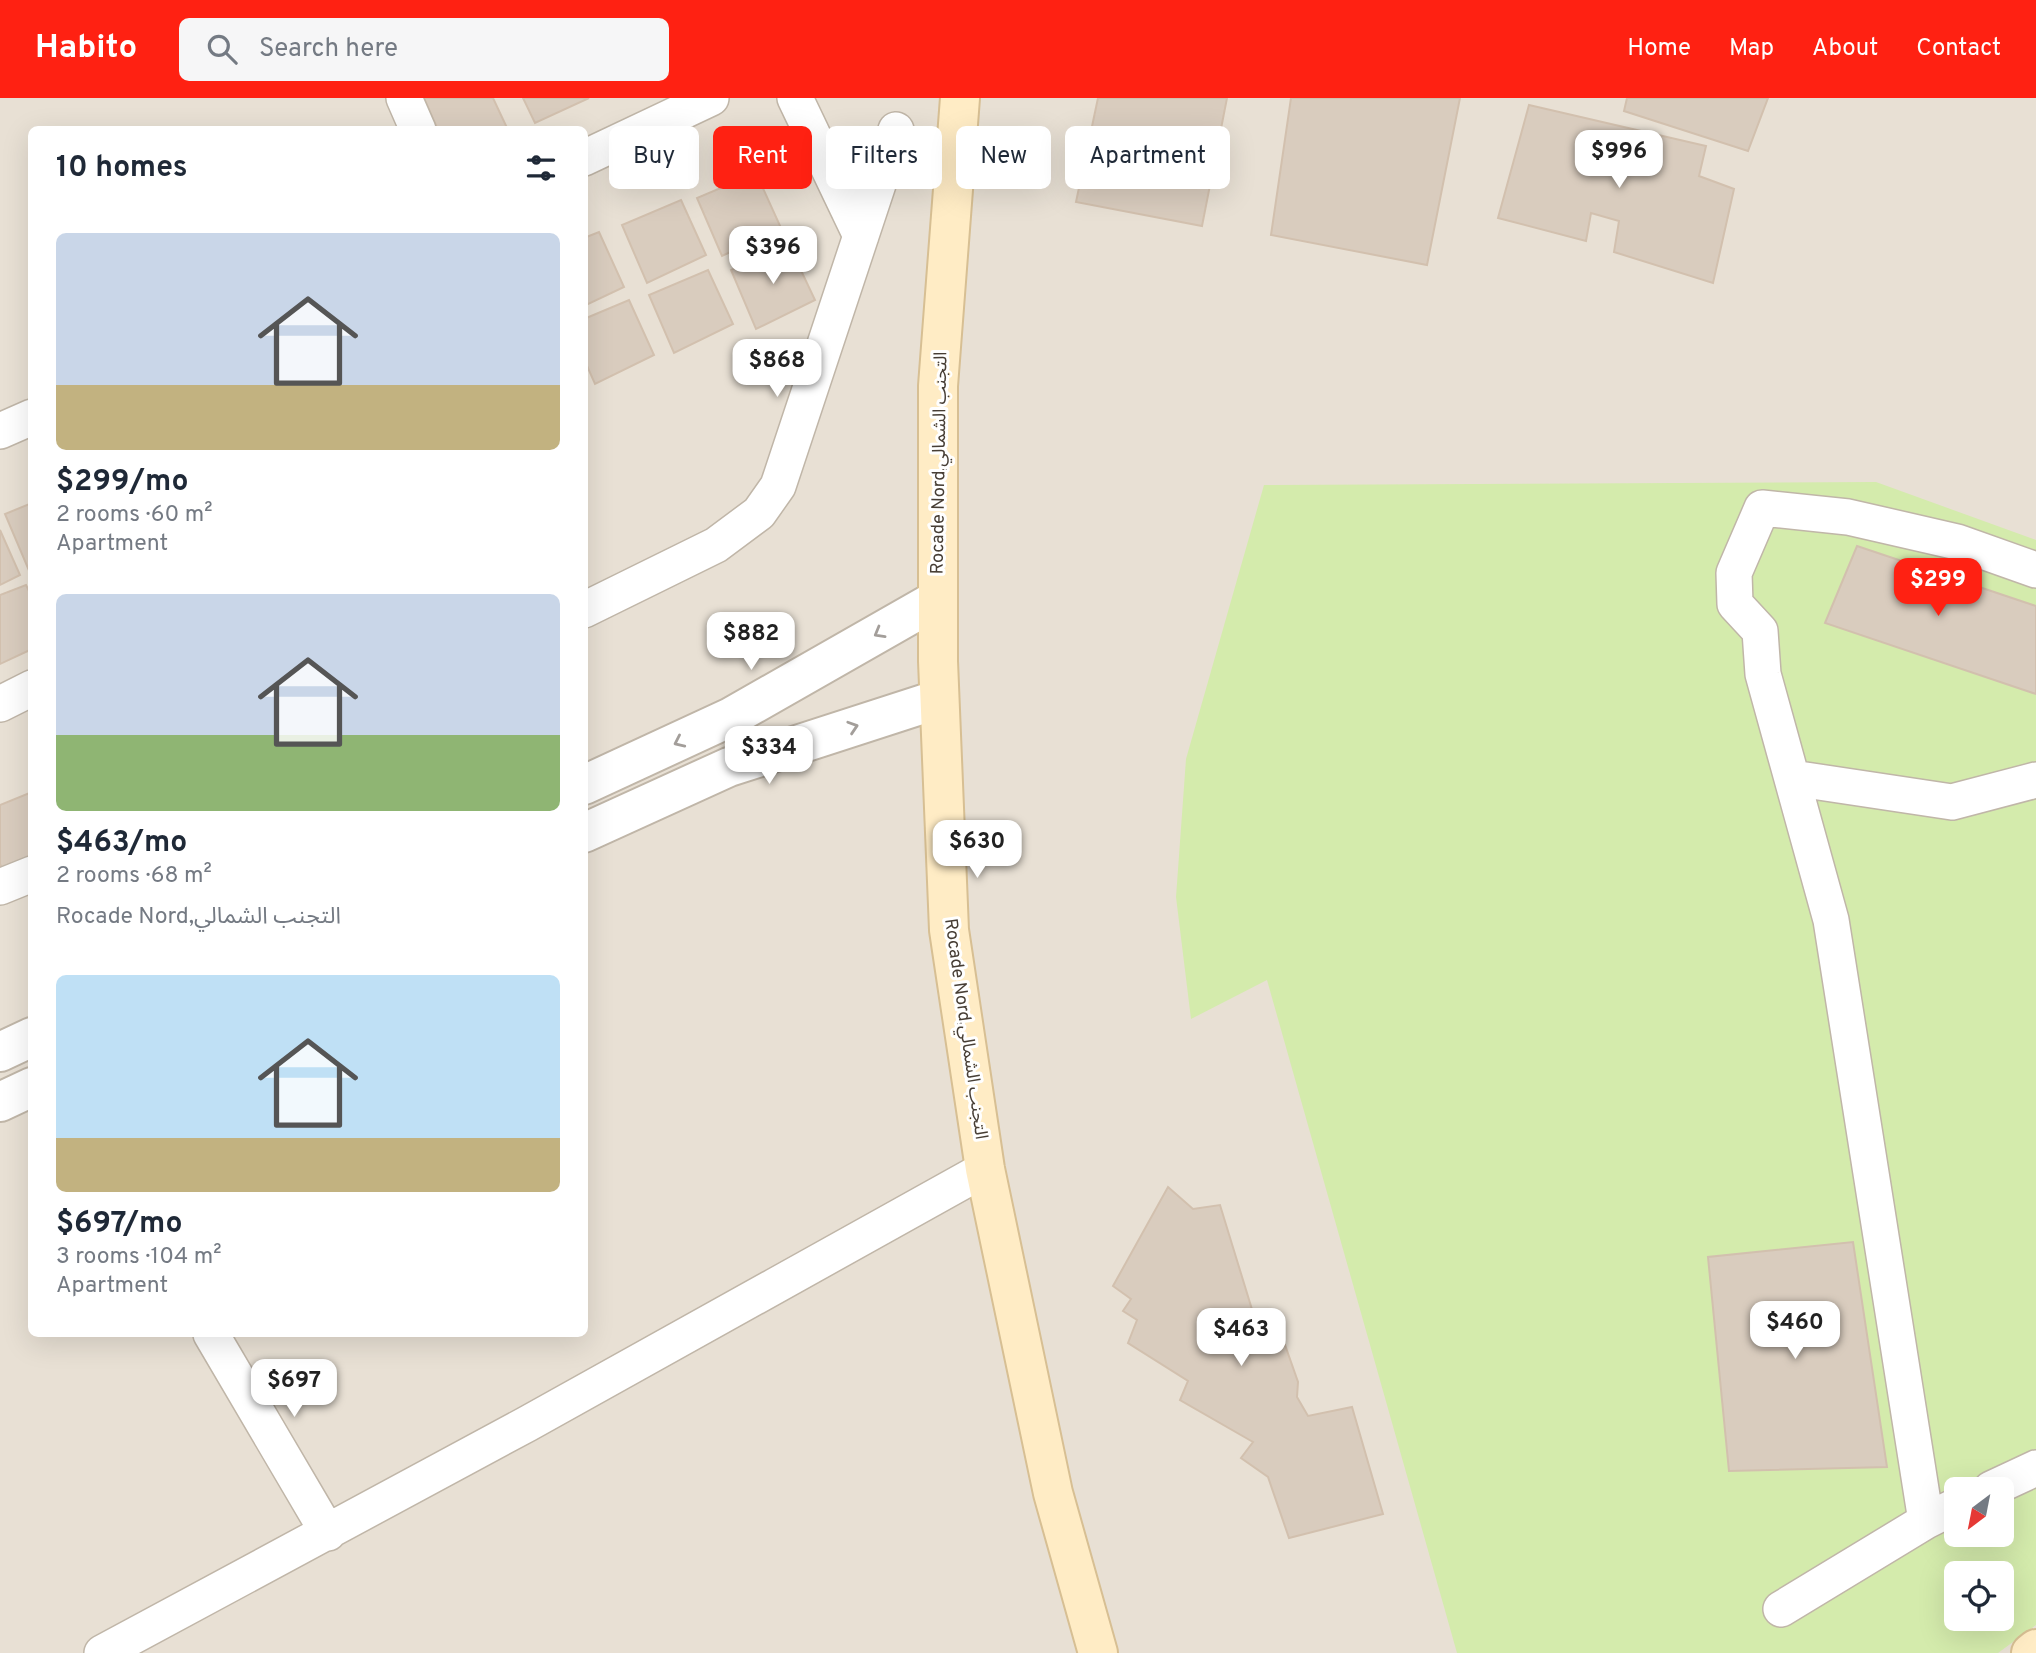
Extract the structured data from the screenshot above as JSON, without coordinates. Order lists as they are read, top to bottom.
{
  "streets": {
    "main road": ["Rocade Nord,التجنب الشمالي"]
  },
  "north": "bottom left",
  "page": {
    "header": "Habito",
    "search": "Search here",
    "nav": [
      "Home",
      "Map",
      "About",
      "Contact"
    ],
    "chip": [
      "Buy",
      "Rent",
      "Filters",
      "New",
      "Apartment"
    ],
    "heading": "10 homes",
    "price": [
      "$996",
      "$396",
      "$868",
      "$299",
      "$882",
      "$334",
      "$630",
      "$460",
      "$463",
      "$697"
    ],
    "list": [
      {
        "name": "$299/mo",
        "note": "2 rooms · 60 m² · Apartment"
      },
      {
        "name": "$463/mo",
        "note": "2 rooms · 68 m² · Rocade Nord,التجنب الشمالي"
      },
      {
        "name": "$697/mo",
        "note": "3 rooms · 104 m² · Apartment"
      }
    ]
  }
}
